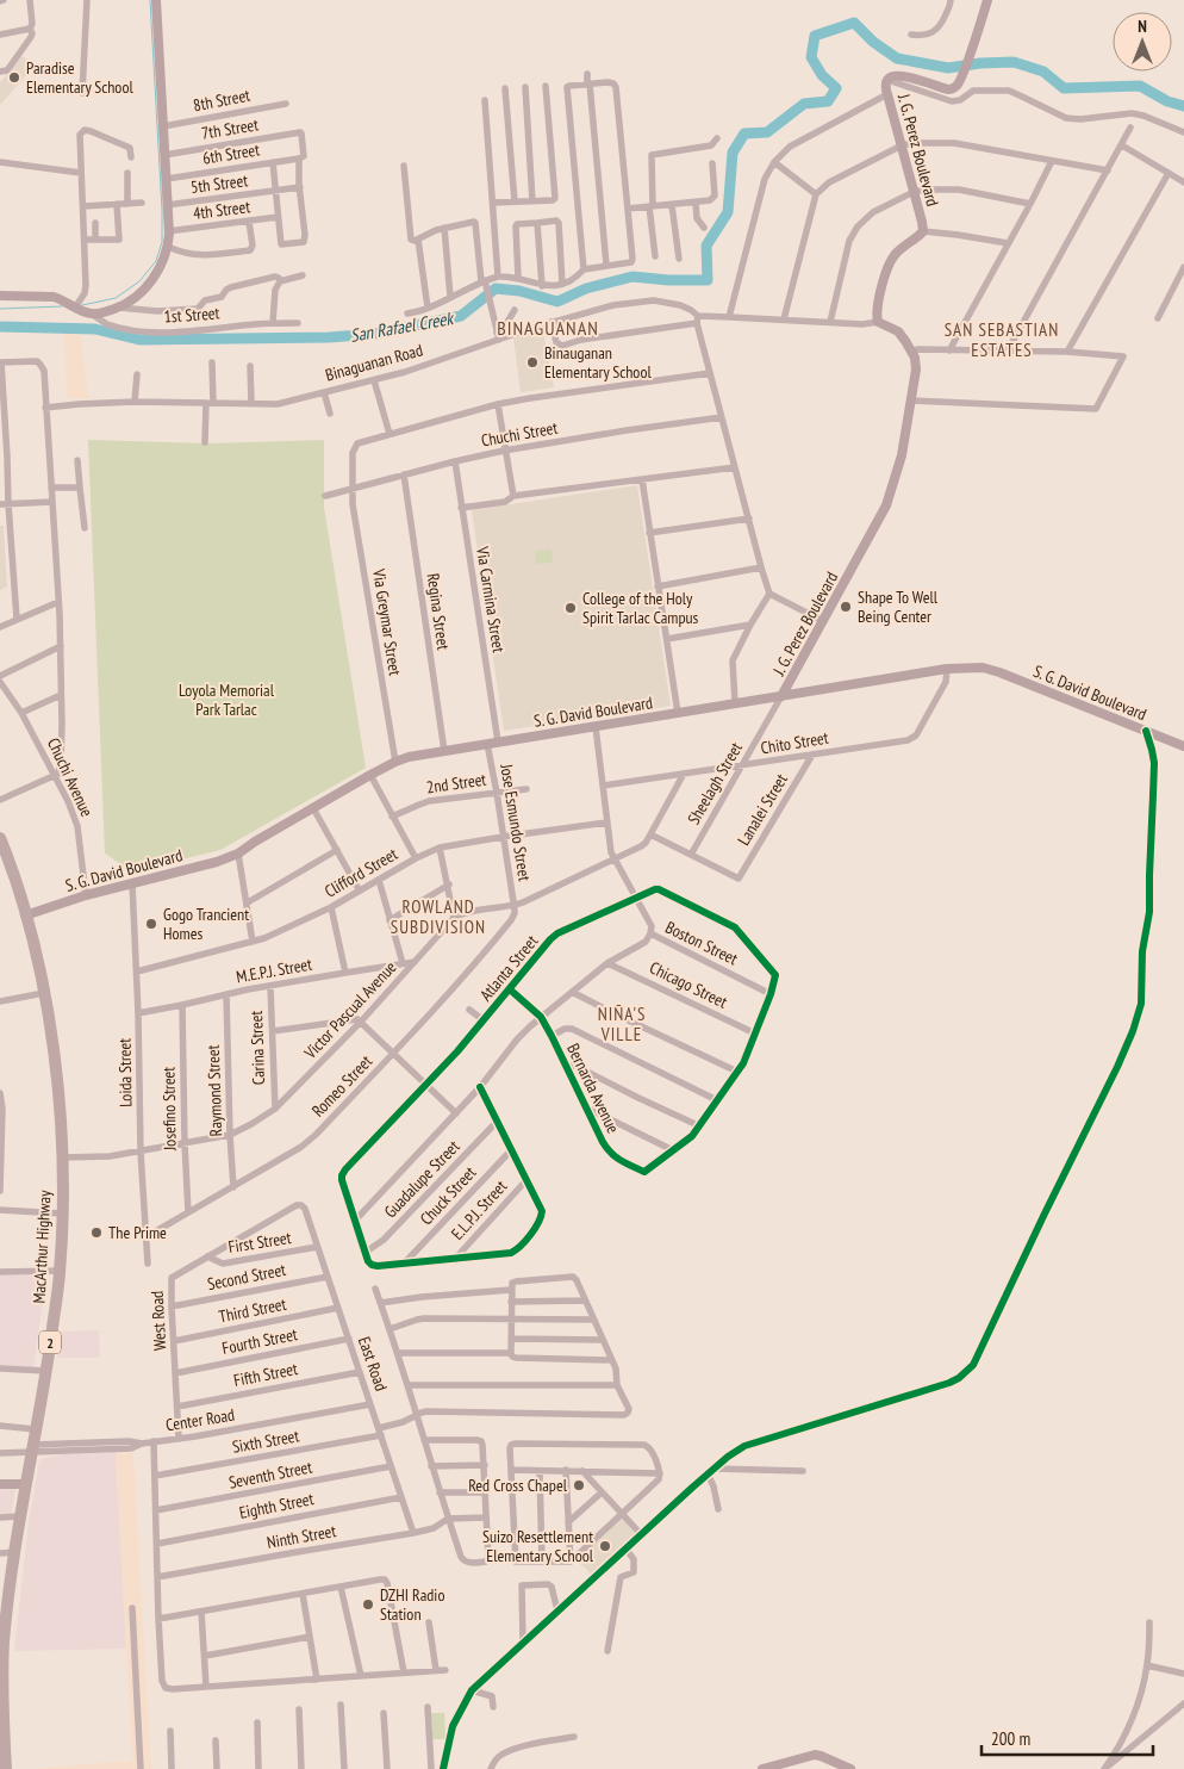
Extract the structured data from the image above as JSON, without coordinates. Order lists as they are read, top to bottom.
{
  "streets": {
    "highway": ["MacArthur Highway", "2"],
    "street": [
      "8th Street",
      "7th Street",
      "J. G. Perez Boulevard",
      "6th Street",
      "5th Street",
      "4th Street",
      "1st Street",
      "Binaguanan Road",
      "Chuchi Street",
      "Via Carmina Street",
      "Regina Street",
      "Via Greymar Street",
      "S. G. David Boulevard",
      "Chito Street",
      "Chuchi Avenue",
      "2nd Street",
      "Sheelagh Street",
      "Lanalei Street",
      "Jose Esmundo Street",
      "Clifford Street",
      "Boston Street",
      "Atlanta Street",
      "M.E.P.J. Street",
      "Chicago Street",
      "Victor Pascual Avenue",
      "Carina Street",
      "Loida Street",
      "Romeo Street",
      "Bernarda Avenue",
      "Raymond Street",
      "Josefino Street",
      "Guadalupe Street",
      "Chuck Street",
      "E.L.P.J. Street",
      "First Street",
      "Second Street",
      "Third Street",
      "West Road",
      "Fourth Street",
      "East Road",
      "Fifth Street",
      "Center Road",
      "Sixth Street",
      "Seventh Street",
      "Eighth Street",
      "Ninth Street"
    ]
  },
  "crossings": [
    ["7th Street", "6th Street"],
    ["J. G. Perez Boulevard", "S. G. David Boulevard"],
    ["J. G. Perez Boulevard", "Sheelagh Street"],
    ["Chuchi Street", "Via Carmina Street"],
    ["Chuchi Street", "Regina Street"],
    ["Chuchi Street", "Via Greymar Street"],
    ["Via Carmina Street", "S. G. David Boulevard"],
    ["Regina Street", "S. G. David Boulevard"],
    ["Via Greymar Street", "S. G. David Boulevard"],
    ["S. G. David Boulevard", "Chito Street"],
    ["S. G. David Boulevard", "Chuchi Avenue"],
    ["S. G. David Boulevard", "Sheelagh Street"],
    ["S. G. David Boulevard", "Jose Esmundo Street"],
    ["S. G. David Boulevard", "Loida Street"],
    ["S. G. David Boulevard", "MacArthur Highway"],
    ["Chito Street", "Sheelagh Street"],
    ["Chito Street", "Lanalei Street"],
    ["2nd Street", "Jose Esmundo Street"],
    ["Sheelagh Street", "Lanalei Street"],
    ["Jose Esmundo Street", "Clifford Street"],
    ["Jose Esmundo Street", "Romeo Street"],
    ["Clifford Street", "Loida Street"],
    ["Boston Street", "Bernarda Avenue"],
    ["Atlanta Street", "Bernarda Avenue"],
    ["M.E.P.J. Street", "Victor Pascual Avenue"],
    ["M.E.P.J. Street", "Carina Street"],
    ["M.E.P.J. Street", "Loida Street"],
    ["M.E.P.J. Street", "Raymond Street"],
    ["M.E.P.J. Street", "Josefino Street"],
    ["Chicago Street", "Bernarda Avenue"],
    ["Victor Pascual Avenue", "Carina Street"],
    ["Victor Pascual Avenue", "Loida Street"],
    ["Victor Pascual Avenue", "Raymond Street"],
    ["Victor Pascual Avenue", "Josefino Street"],
    ["Victor Pascual Avenue", "MacArthur Highway"],
    ["Loida Street", "Romeo Street"],
    ["Romeo Street", "Raymond Street"],
    ["Romeo Street", "Josefino Street"],
    ["First Street", "West Road"],
    ["First Street", "East Road"],
    ["MacArthur Highway", "Center Road"],
    ["Second Street", "West Road"],
    ["Second Street", "East Road"],
    ["Third Street", "West Road"],
    ["Third Street", "East Road"],
    ["West Road", "Fourth Street"],
    ["West Road", "East Road"],
    ["West Road", "Fifth Street"],
    ["West Road", "Center Road"],
    ["Fourth Street", "East Road"],
    ["East Road", "Fifth Street"],
    ["East Road", "Center Road"],
    ["East Road", "Sixth Street"],
    ["East Road", "Seventh Street"],
    ["East Road", "Eighth Street"],
    ["East Road", "Ninth Street"]
  ],
  "districts": [
    "BINAGUANAN",
    "SAN SEBASTIAN ESTATES",
    "ROWLAND SUBDIVISION",
    "NIÑA'S VILLE"
  ],
  "water": ["San Rafael Creek"],
  "parks": ["Loyola Memorial Park Tarlac"],
  "places": [
    "Paradise Elementary School",
    "Binauganan Elementary School",
    "Shape To Well Being Center",
    "College of the Holy Spirit Tarlac Campus",
    "Gogo Trancient Homes",
    "The Prime",
    "Red Cross Chapel",
    "Suizo Resettlement Elementary School",
    "DZHI Radio Station"
  ],
  "scale_bar": "200 m",
  "north": "top"
}
